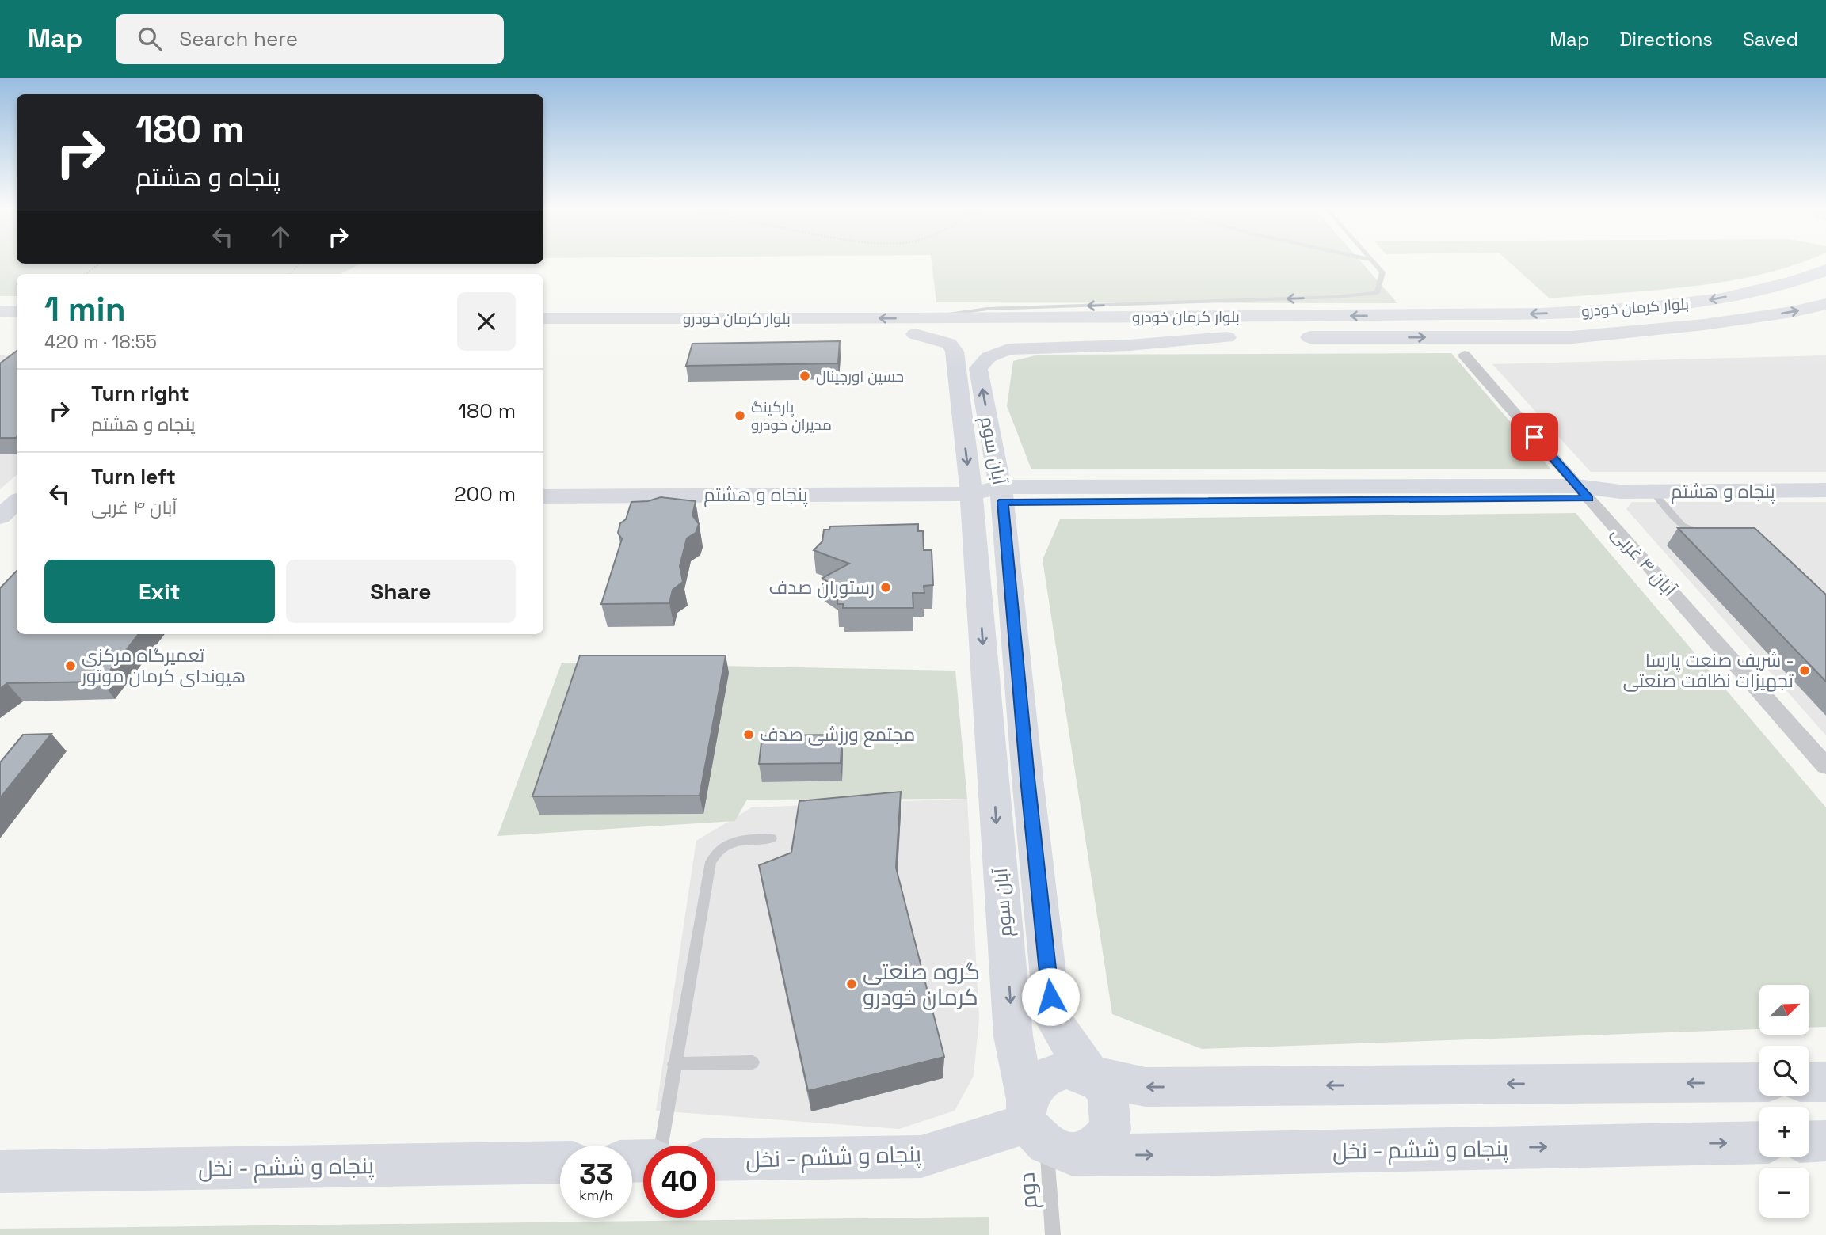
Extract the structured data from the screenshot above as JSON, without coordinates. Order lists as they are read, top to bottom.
{
  "streets": {
    "main road": ["بلوار کرمان خودرو"],
    "street": [
      "آبان سوم",
      "پنجاه و هشتم",
      "آبان ۴ غربی",
      "پنجاه و ششم - نخل"
    ],
    "lane": ["دوم"]
  },
  "crossings": [
    ["بلوار کرمان خودرو", "آبان سوم"],
    ["آبان سوم", "پنجاه و هشتم"],
    ["آبان سوم", "پنجاه و ششم - نخل"],
    ["آبان سوم", "دوم"],
    ["پنجاه و هشتم", "آبان ۴ غربی"],
    ["پنجاه و ششم - نخل", "دوم"]
  ],
  "places": [
    "حسین اورجینال",
    "پارکینگ مدیران خودرو",
    "رستوران صدف",
    "تعمیرگاه مرکزی هیوندای کرمان موتور",
    "شریف صنعت پارسا - تجهیزات نظافت صنعتی",
    "مجتمع ورزشی صدف",
    "گروه صنعتی کرمان خودرو"
  ],
  "north": "top right",
  "page": {
    "header": "Map",
    "search": "Search here",
    "nav": ["Map", "Directions", "Saved"],
    "turn": ["180 m", "پنجاه و هشتم"],
    "heading": ["1 min", "420 m · 18:55"],
    "list": [
      {
        "name": "Turn right",
        "note": "پنجاه و هشتم",
        "value": "180 m"
      },
      {
        "name": "Turn left",
        "note": "آبان ۴ غربی",
        "value": "200 m"
      }
    ],
    "buttons": ["Exit", "Share"],
    "map_buttons": ["+", "−"],
    "speed": "33 km/h",
    "limit": "40"
  }
}
